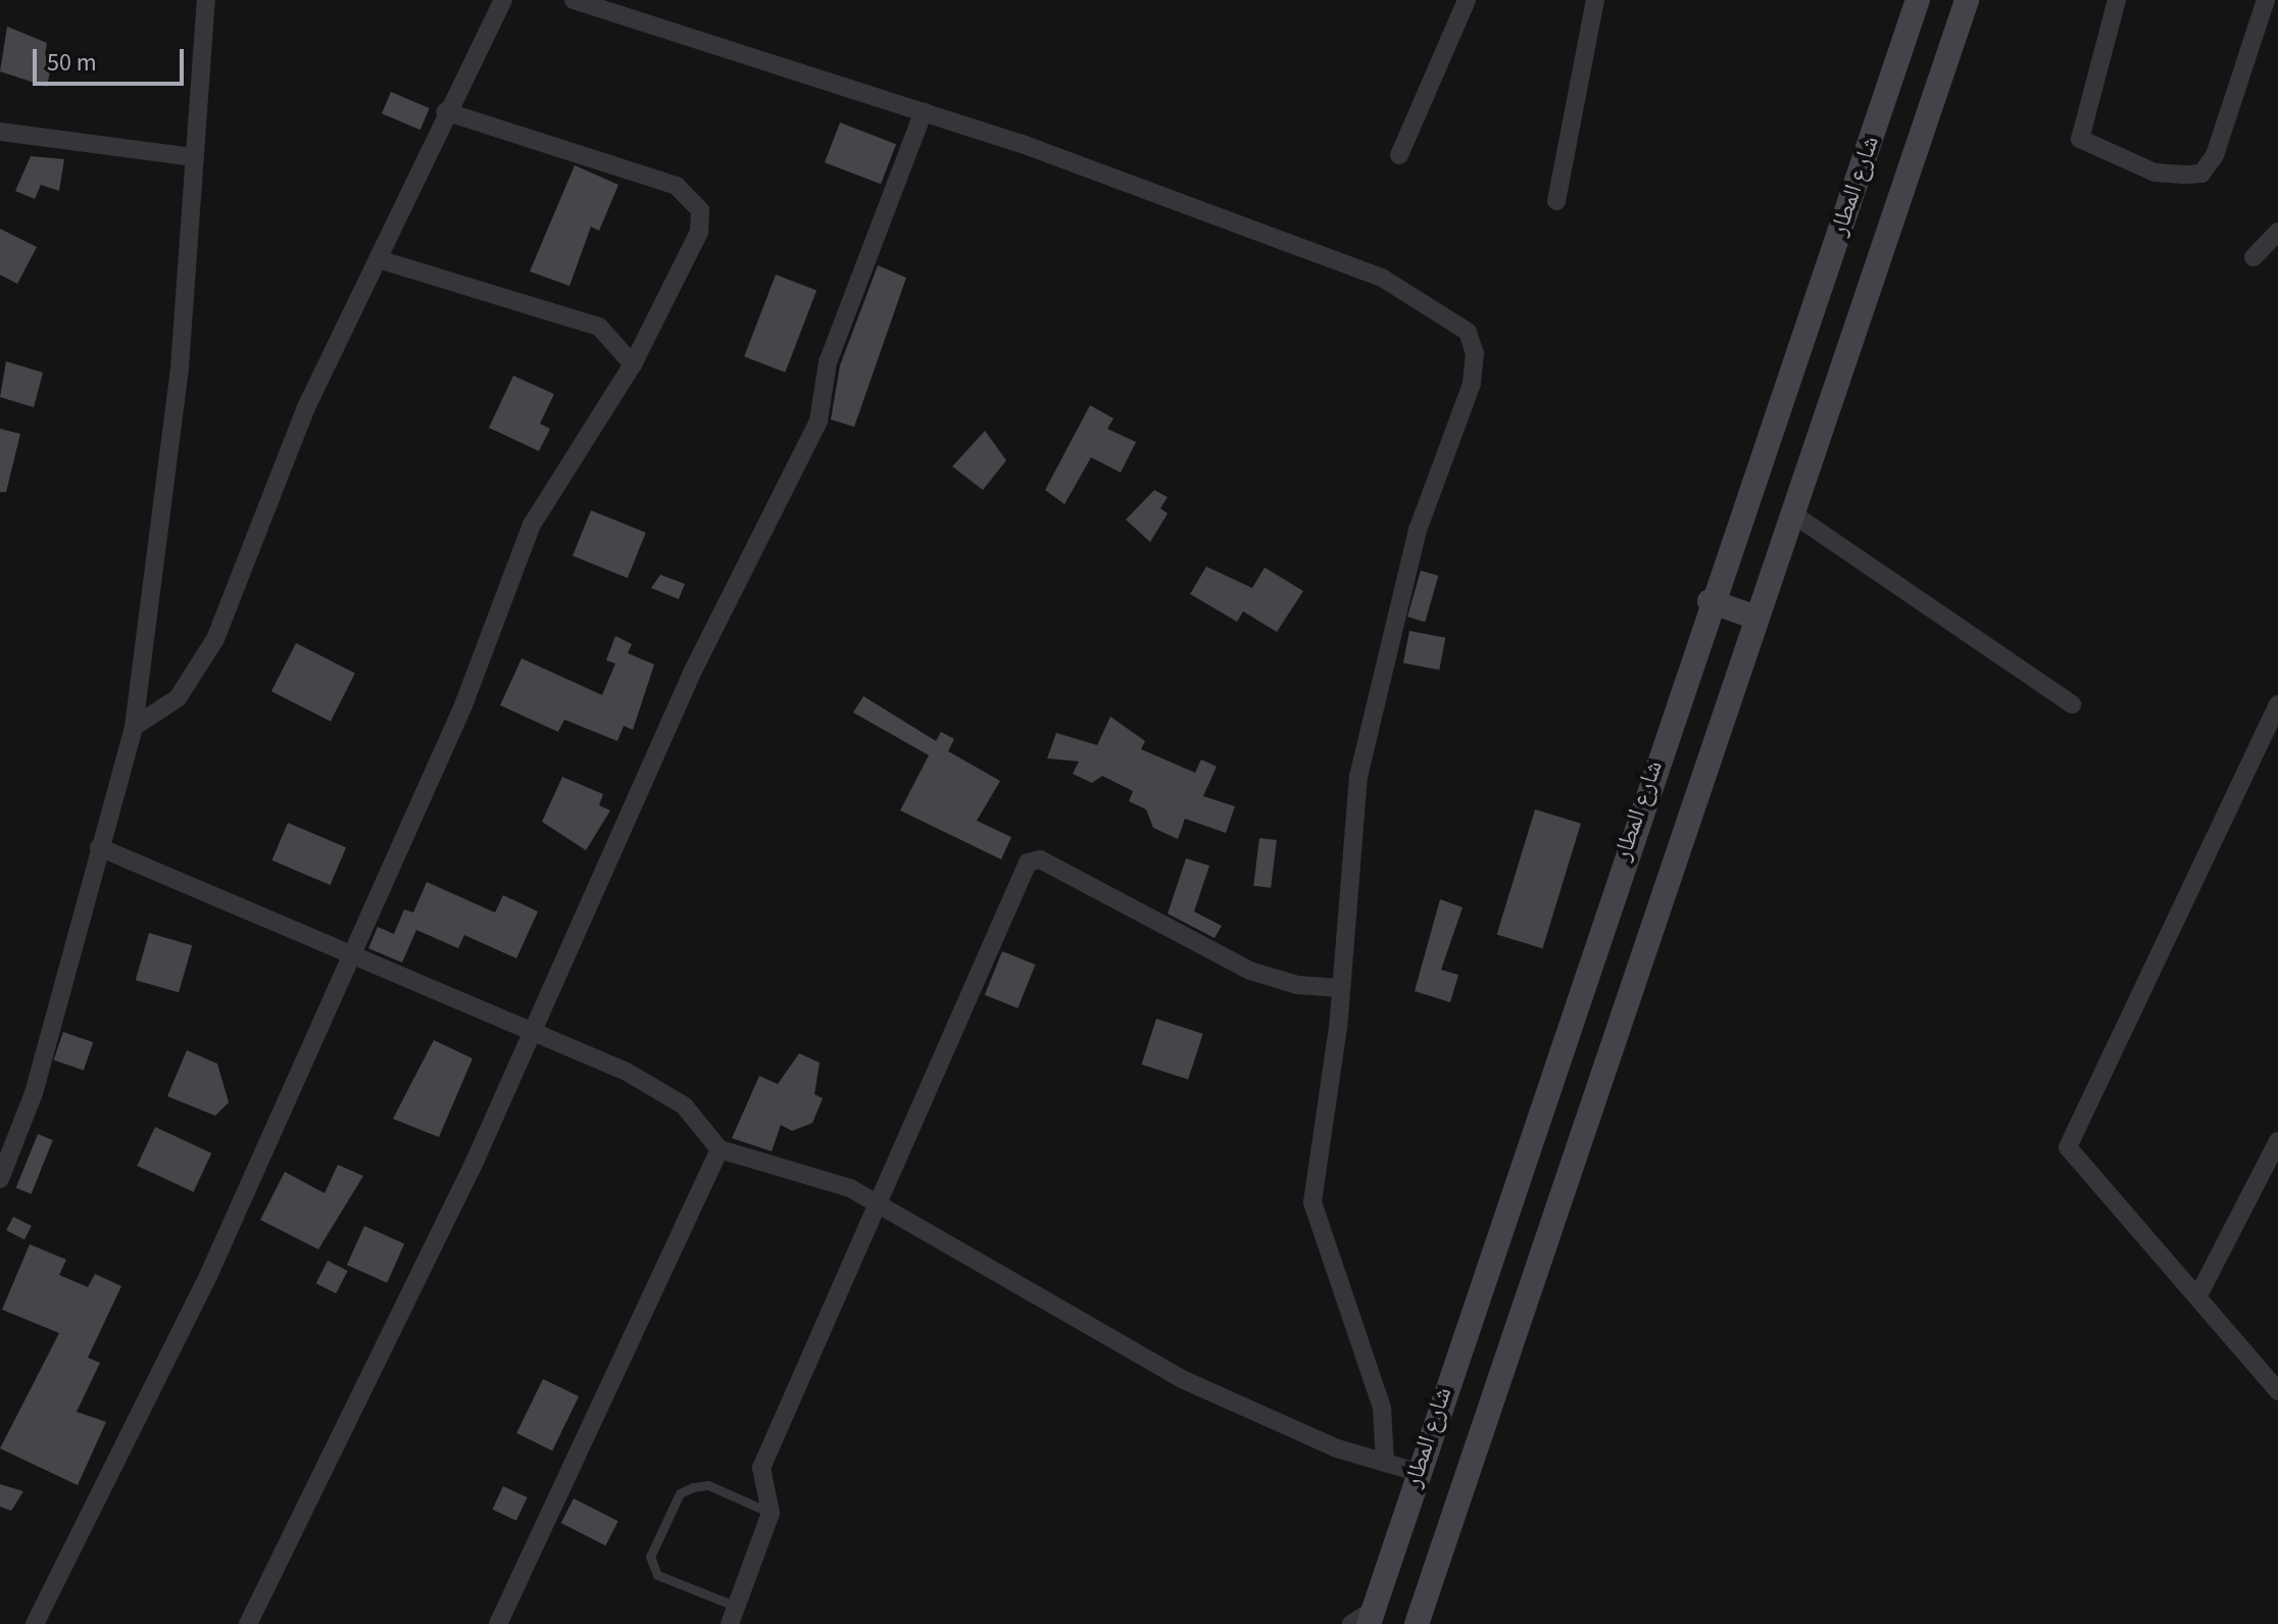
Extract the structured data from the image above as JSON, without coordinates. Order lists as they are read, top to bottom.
{
  "streets": {
    "street": ["شارع المطار"]
  },
  "scale_bar": "50 m"
}
